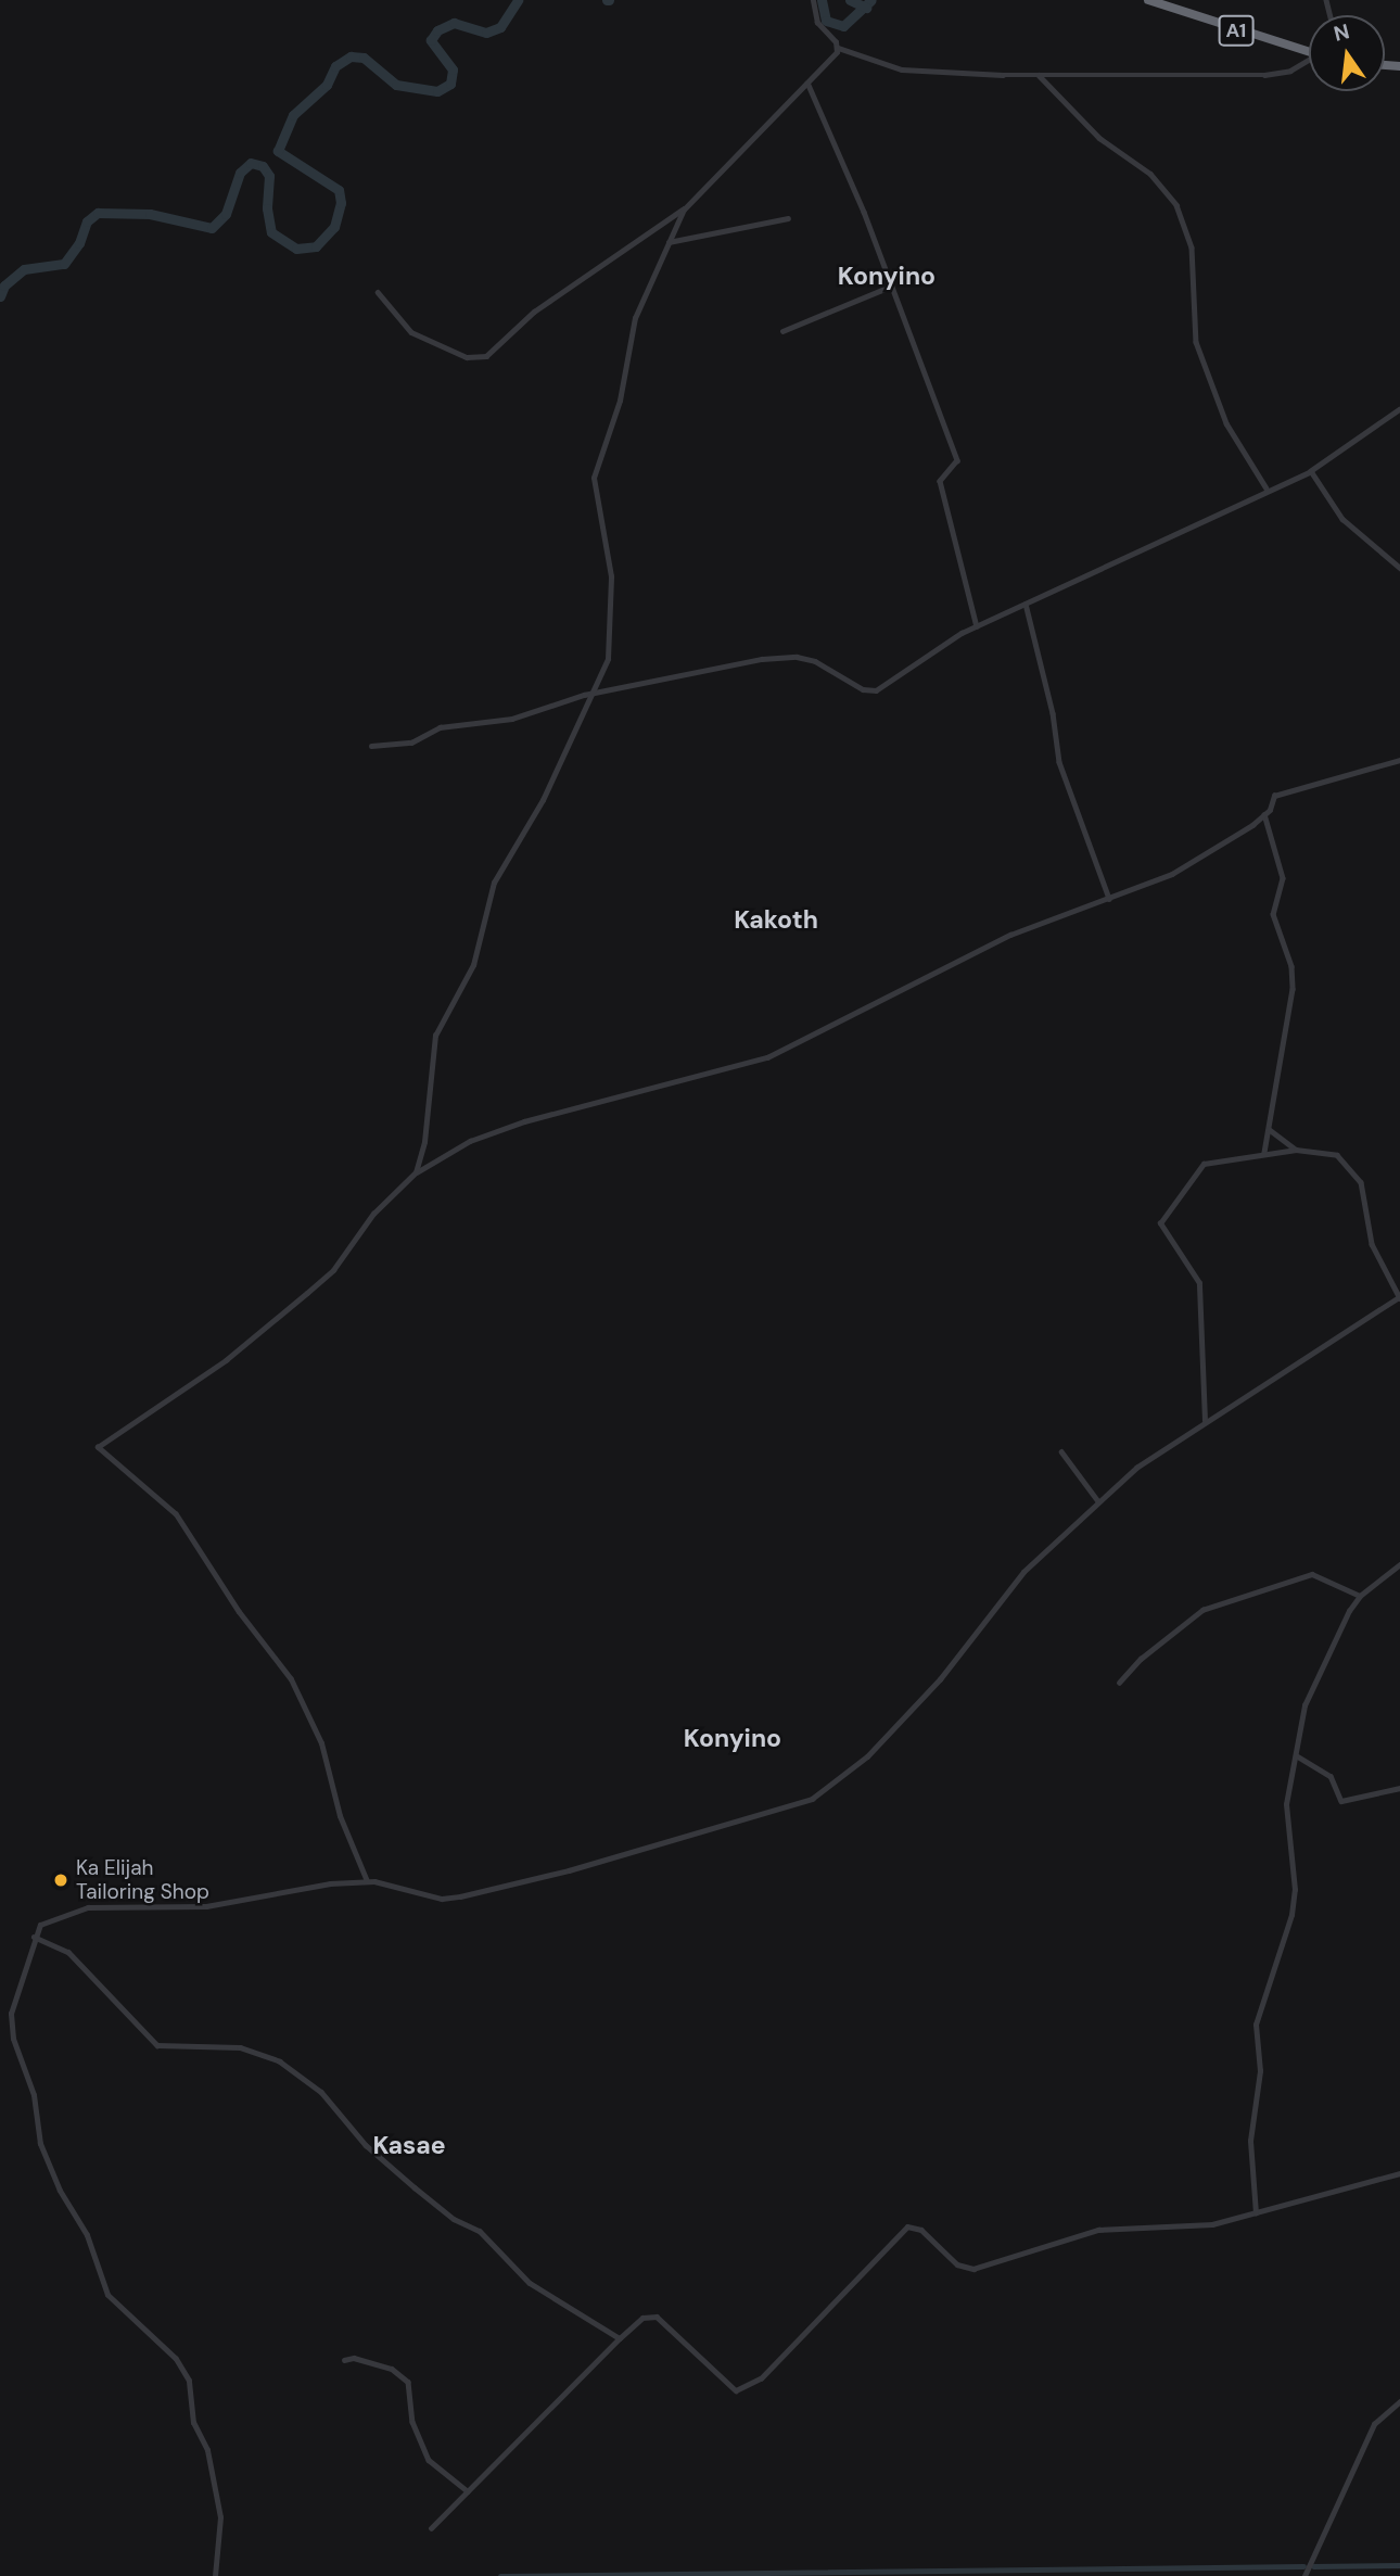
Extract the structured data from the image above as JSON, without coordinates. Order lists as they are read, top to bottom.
{
  "streets": {
    "highway": ["A1"]
  },
  "districts": [
    "Konyino",
    "Kakoth",
    "Konyino",
    "Kasae"
  ],
  "places": ["Ka Elijah Tailoring Shop"],
  "north": "top"
}
